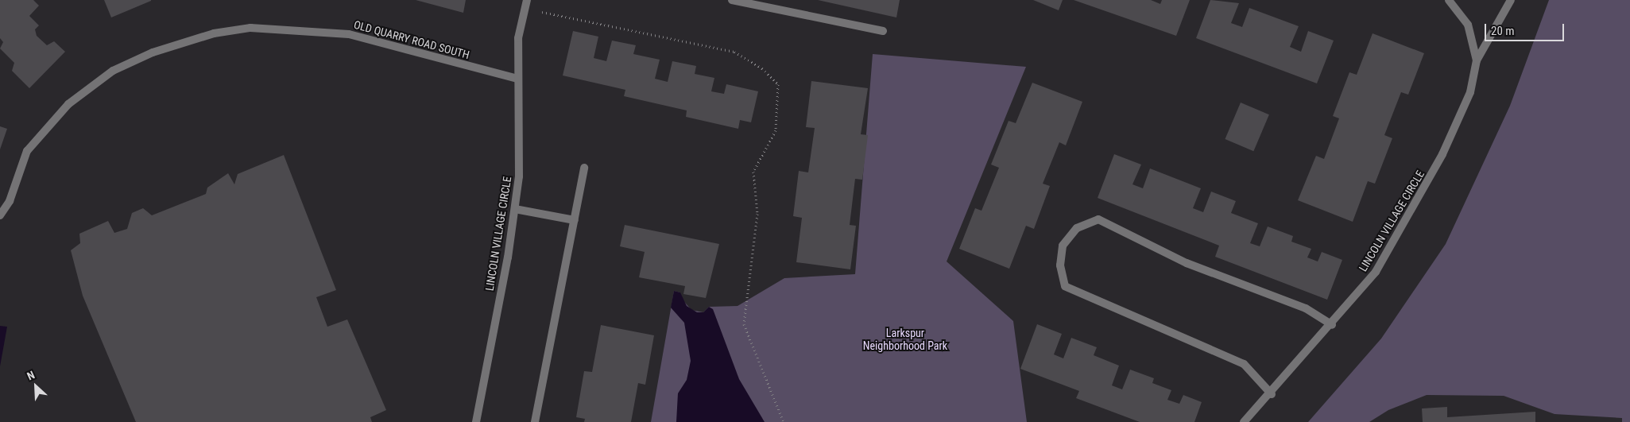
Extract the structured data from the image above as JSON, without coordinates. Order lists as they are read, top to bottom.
{
  "streets": {
    "street": ["OLD QUARRY ROAD SOUTH", "LINCOLN VILLAGE CIRCLE"]
  },
  "crossings": [
    ["OLD QUARRY ROAD SOUTH", "LINCOLN VILLAGE CIRCLE"]
  ],
  "parks": ["Larkspur Neighborhood Park"],
  "scale_bar": "20 m",
  "north": "top left"
}
